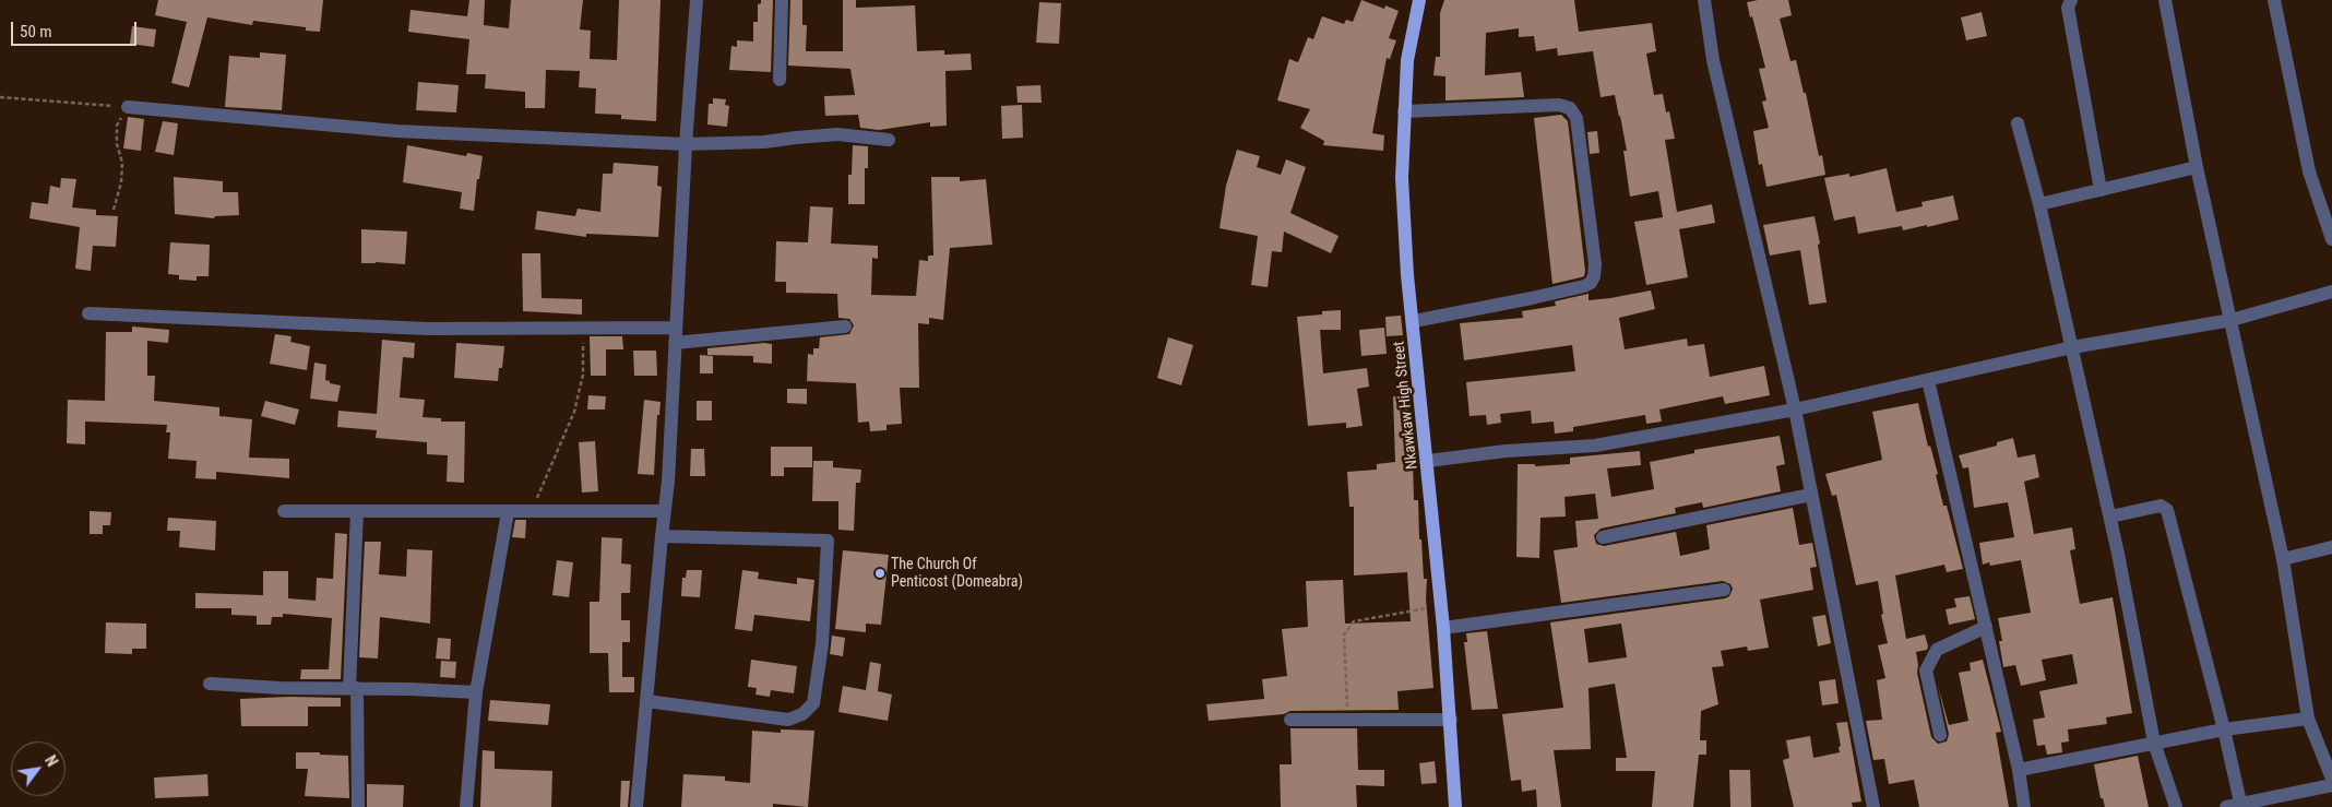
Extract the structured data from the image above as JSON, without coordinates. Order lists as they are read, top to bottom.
{
  "streets": {
    "main road": ["Nkawkaw High Street"]
  },
  "places": ["The Church Of Penticost (Domeabra)"],
  "scale_bar": "50 m",
  "north": "top right"
}
